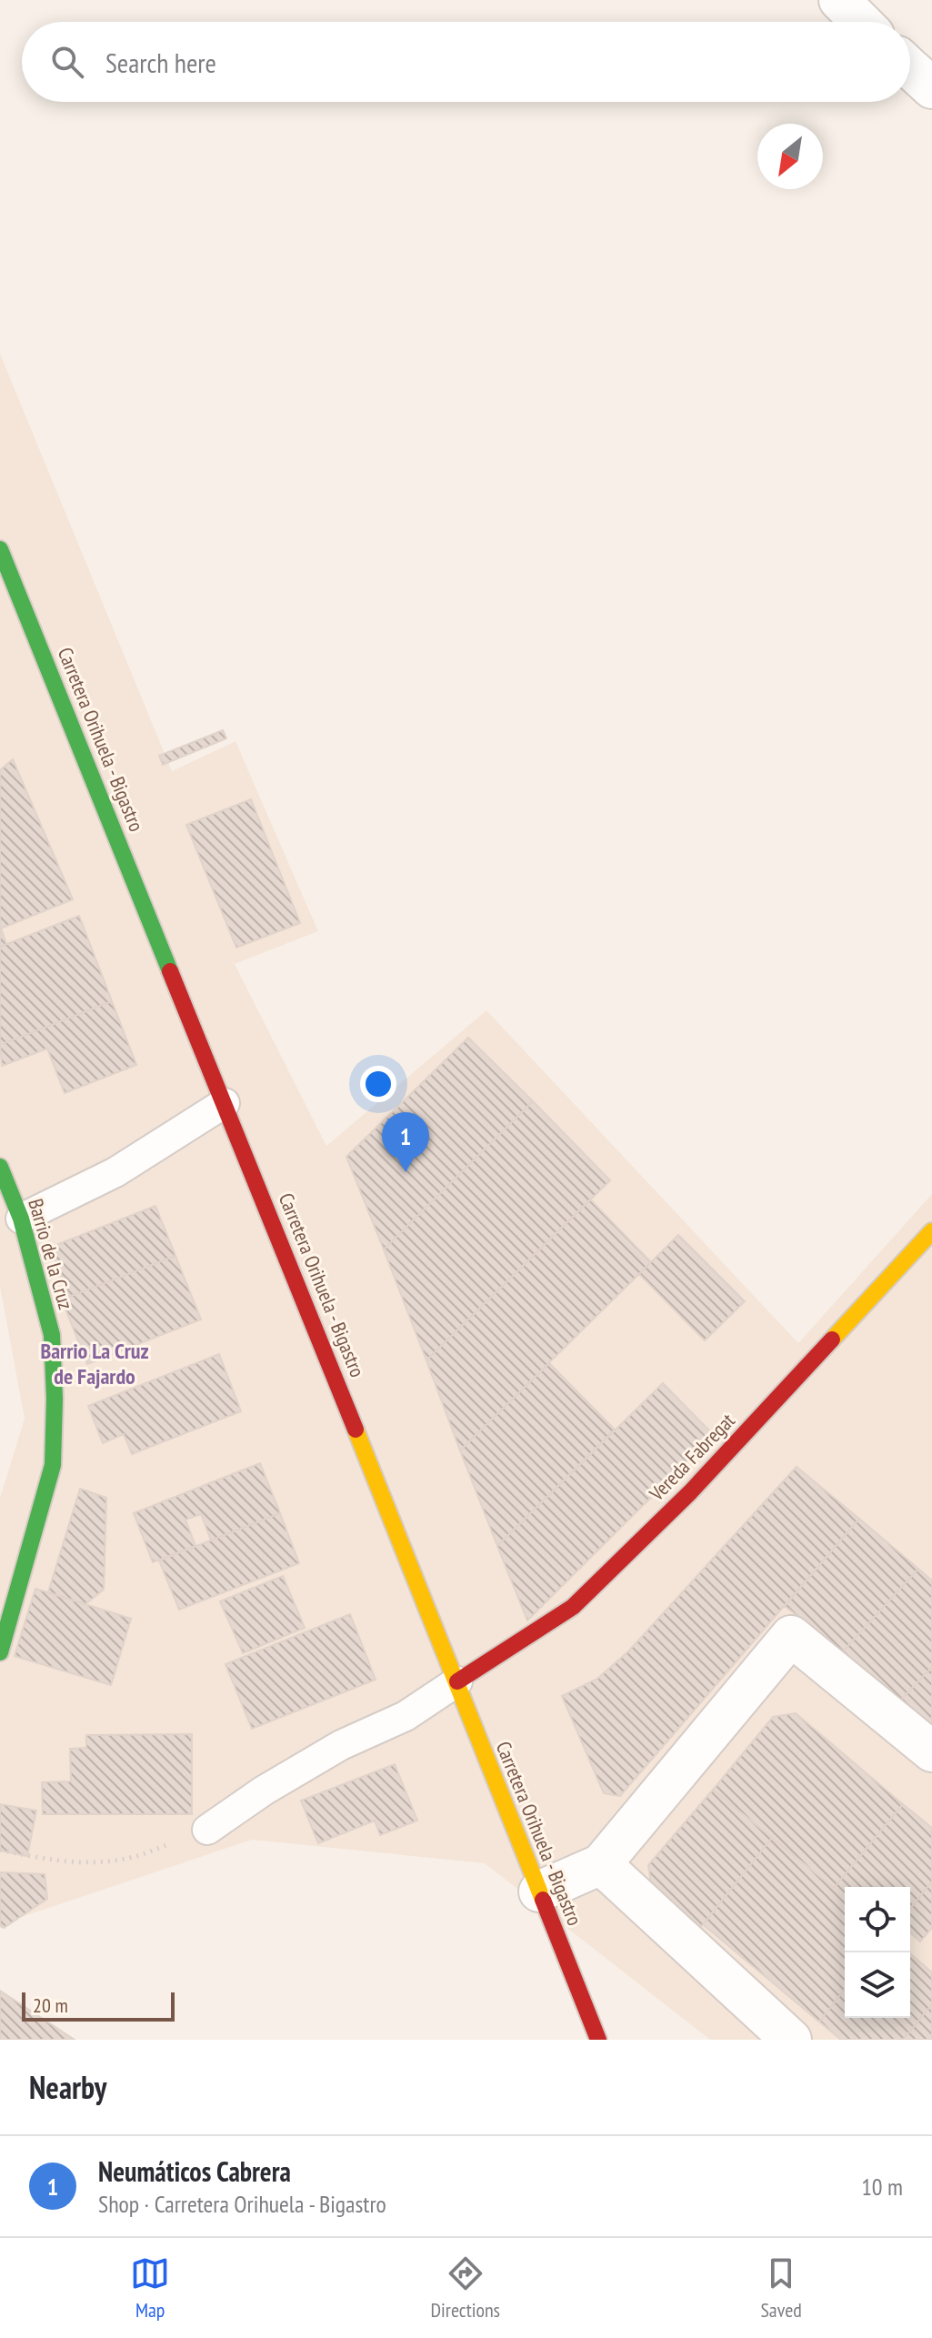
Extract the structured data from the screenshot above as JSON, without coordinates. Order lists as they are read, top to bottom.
{
  "streets": {
    "main road": ["Carretera Orihuela - Bigastro", "Barrio de la Cruz", "Vereda Fabregat"]
  },
  "crossings": [
    ["Carretera Orihuela - Bigastro", "Vereda Fabregat"]
  ],
  "districts": ["Barrio La Cruz de Fajardo"],
  "scale_bar": "20 m",
  "north": "bottom left",
  "page": {
    "search": "Search here",
    "pins": "1",
    "scale": "20 m",
    "heading": "Nearby",
    "list": [
      {
        "mark": "1",
        "name": "Neumáticos Cabrera",
        "note": "Shop · Carretera Orihuela - Bigastro",
        "value": "10 m"
      }
    ],
    "nav": ["Map", "Directions", "Saved"]
  }
}
